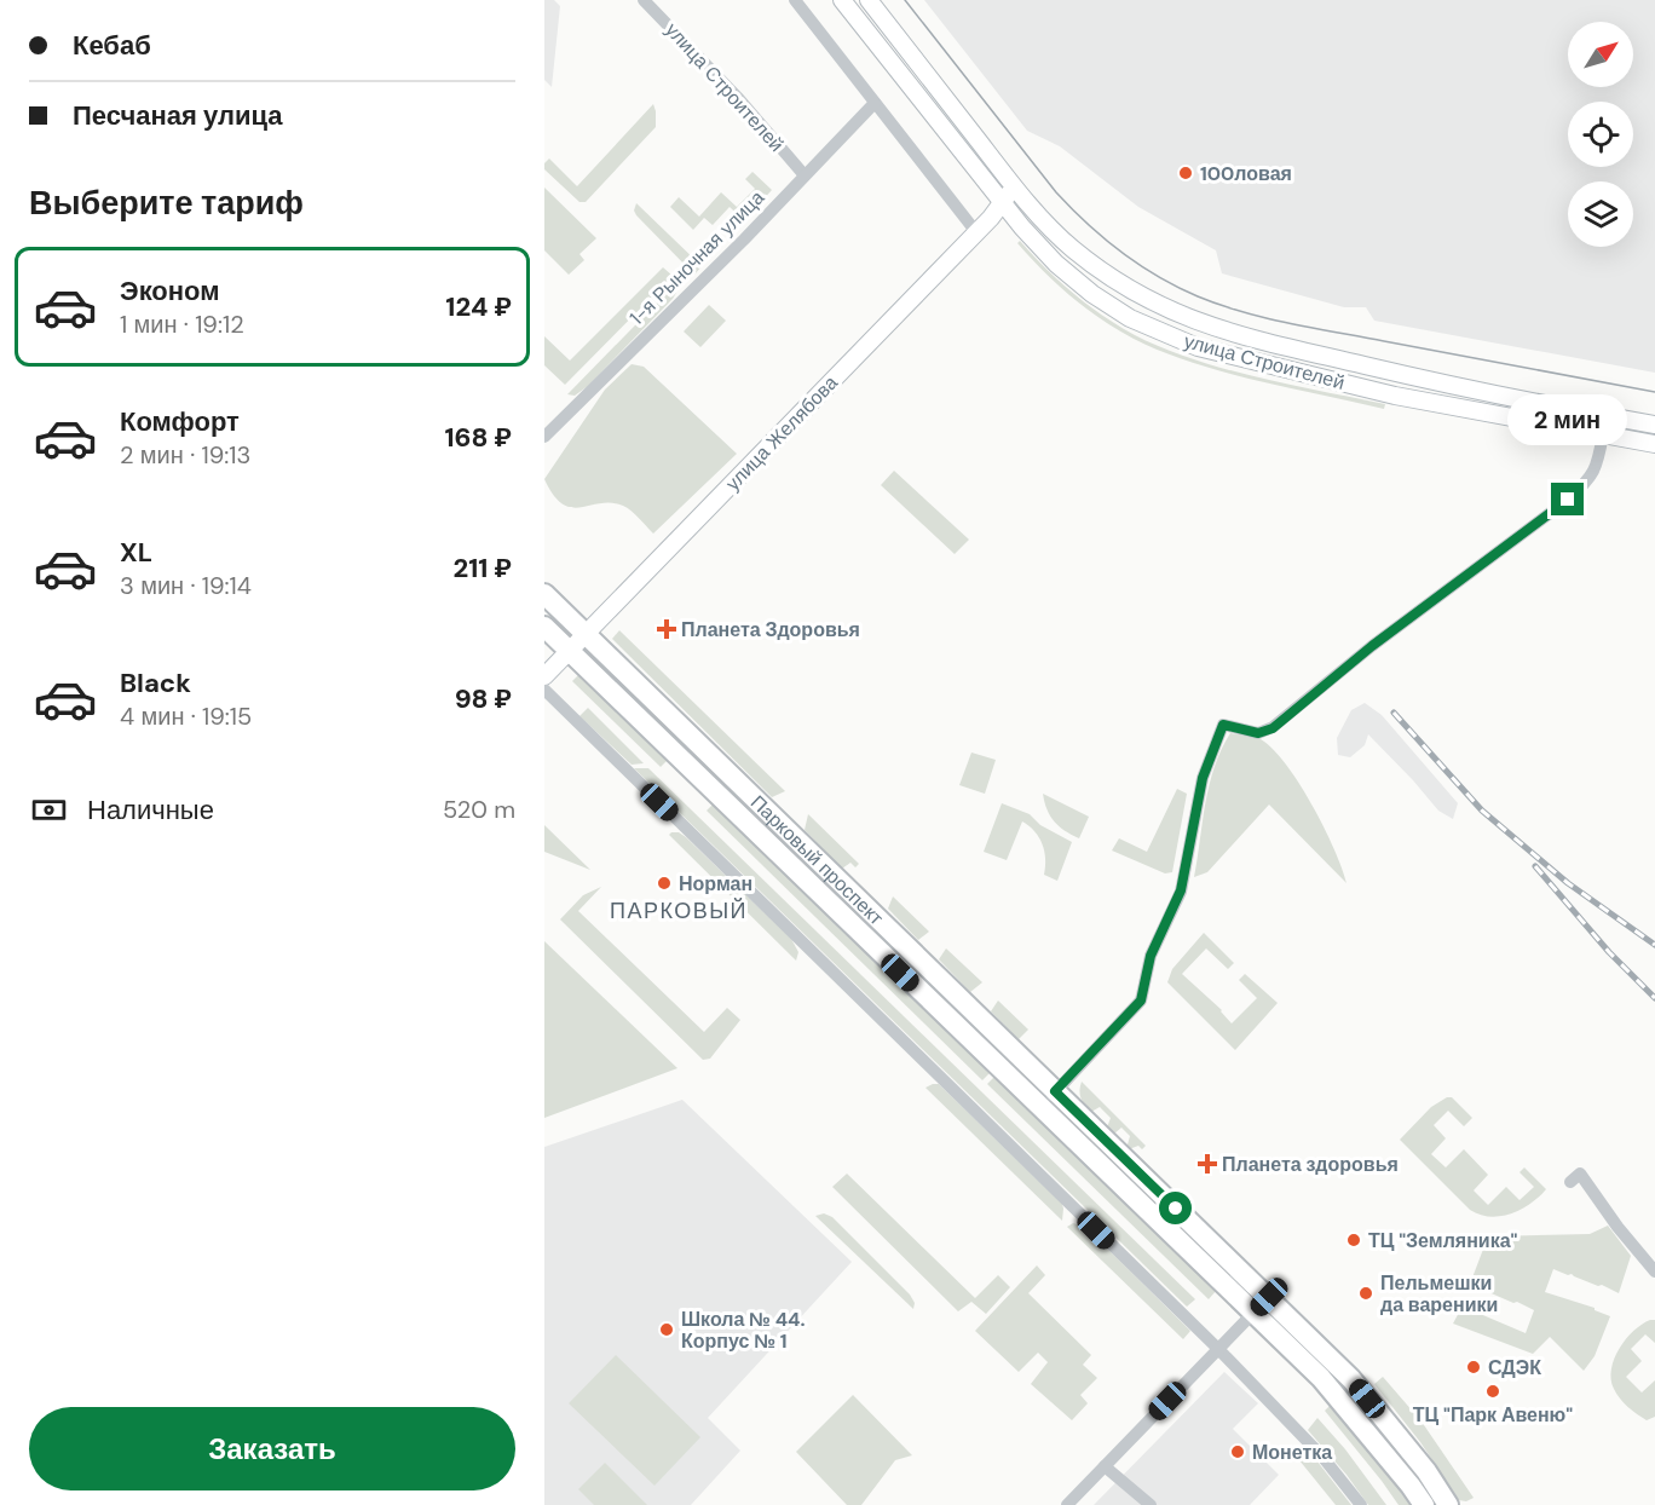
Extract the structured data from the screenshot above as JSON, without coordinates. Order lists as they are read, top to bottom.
{
  "streets": {
    "main road": ["улица Строителей", "улица Желябова", "Парковый проспект"],
    "street": ["1-я Рыночная улица"]
  },
  "crossings": [
    ["улица Строителей", "1-я Рыночная улица"],
    ["улица Строителей", "улица Желябова"],
    ["улица Желябова", "Парковый проспект"]
  ],
  "districts": ["ПАРКОВЫЙ"],
  "places": {
    "other": [
      "100ловая",
      "Норман",
      "ТЦ \"Земляника\"",
      "Пельмешки да вареники",
      "Школа № 44. Корпус № 1",
      "СДЭК",
      "ТЦ \"Парк Авеню\"",
      "Монетка"
    ],
    "health": ["Планета Здоровья", "Планета здоровья"]
  },
  "north": "top right",
  "page": {
    "banner": ["Кебаб", "Песчаная улица"],
    "heading": "Выберите тариф",
    "list": [
      {
        "name": "Эконом",
        "note": "1 мин · 19:12",
        "value": "124 ₽"
      },
      {
        "name": "Комфорт",
        "note": "2 мин · 19:13",
        "value": "168 ₽"
      },
      {
        "name": "XL",
        "note": "3 мин · 19:14",
        "value": "211 ₽"
      },
      {
        "name": "Black",
        "note": "4 мин · 19:15",
        "value": "98 ₽"
      }
    ],
    "bubble": "2 мин",
    "pay": ["Наличные", "520 m"],
    "buttons": "Заказать"
  }
}
